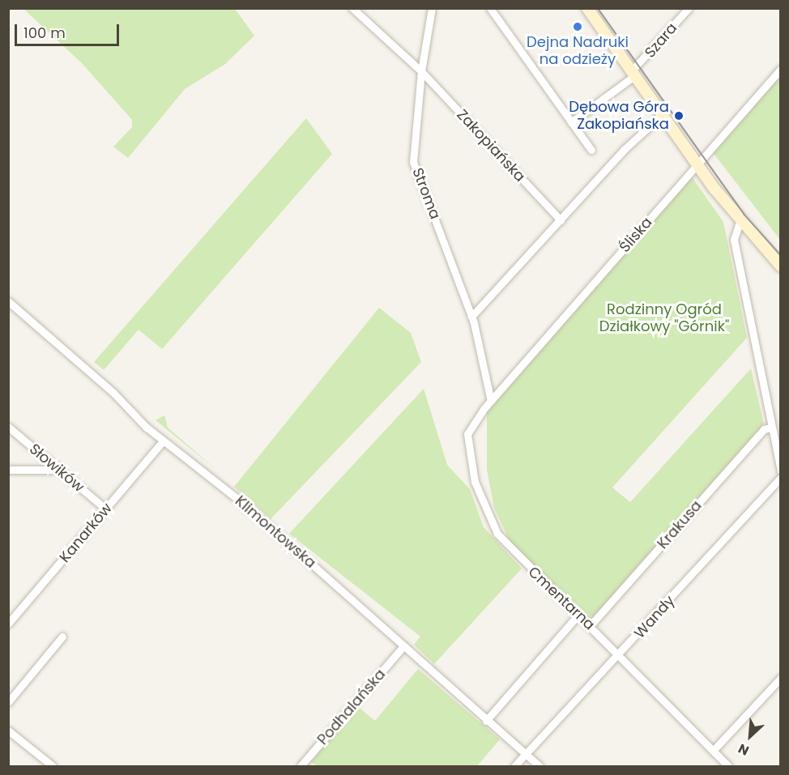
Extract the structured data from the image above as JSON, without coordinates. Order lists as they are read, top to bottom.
{
  "streets": {
    "street": [
      "Szara",
      "Zakopiańska",
      "Stroma",
      "Śliska",
      "Słowików",
      "Krakusa",
      "Klimontowska",
      "Kanarków",
      "Cmentarna",
      "Wandy",
      "Podhalańska"
    ]
  },
  "crossings": [
    ["Zakopiańska", "Stroma"],
    ["Stroma", "Śliska"],
    ["Stroma", "Cmentarna"],
    ["Śliska", "Cmentarna"],
    ["Słowików", "Kanarków"],
    ["Krakusa", "Cmentarna"],
    ["Klimontowska", "Kanarków"],
    ["Klimontowska", "Wandy"],
    ["Klimontowska", "Podhalańska"],
    ["Cmentarna", "Wandy"]
  ],
  "parks": ["Rodzinny Ogród Działkowy \"Górnik\""],
  "places": ["Dejna Nadruki na odzieży", "Dębowa Góra Zakopiańska"],
  "scale_bar": "100 m",
  "north": "bottom left"
}
